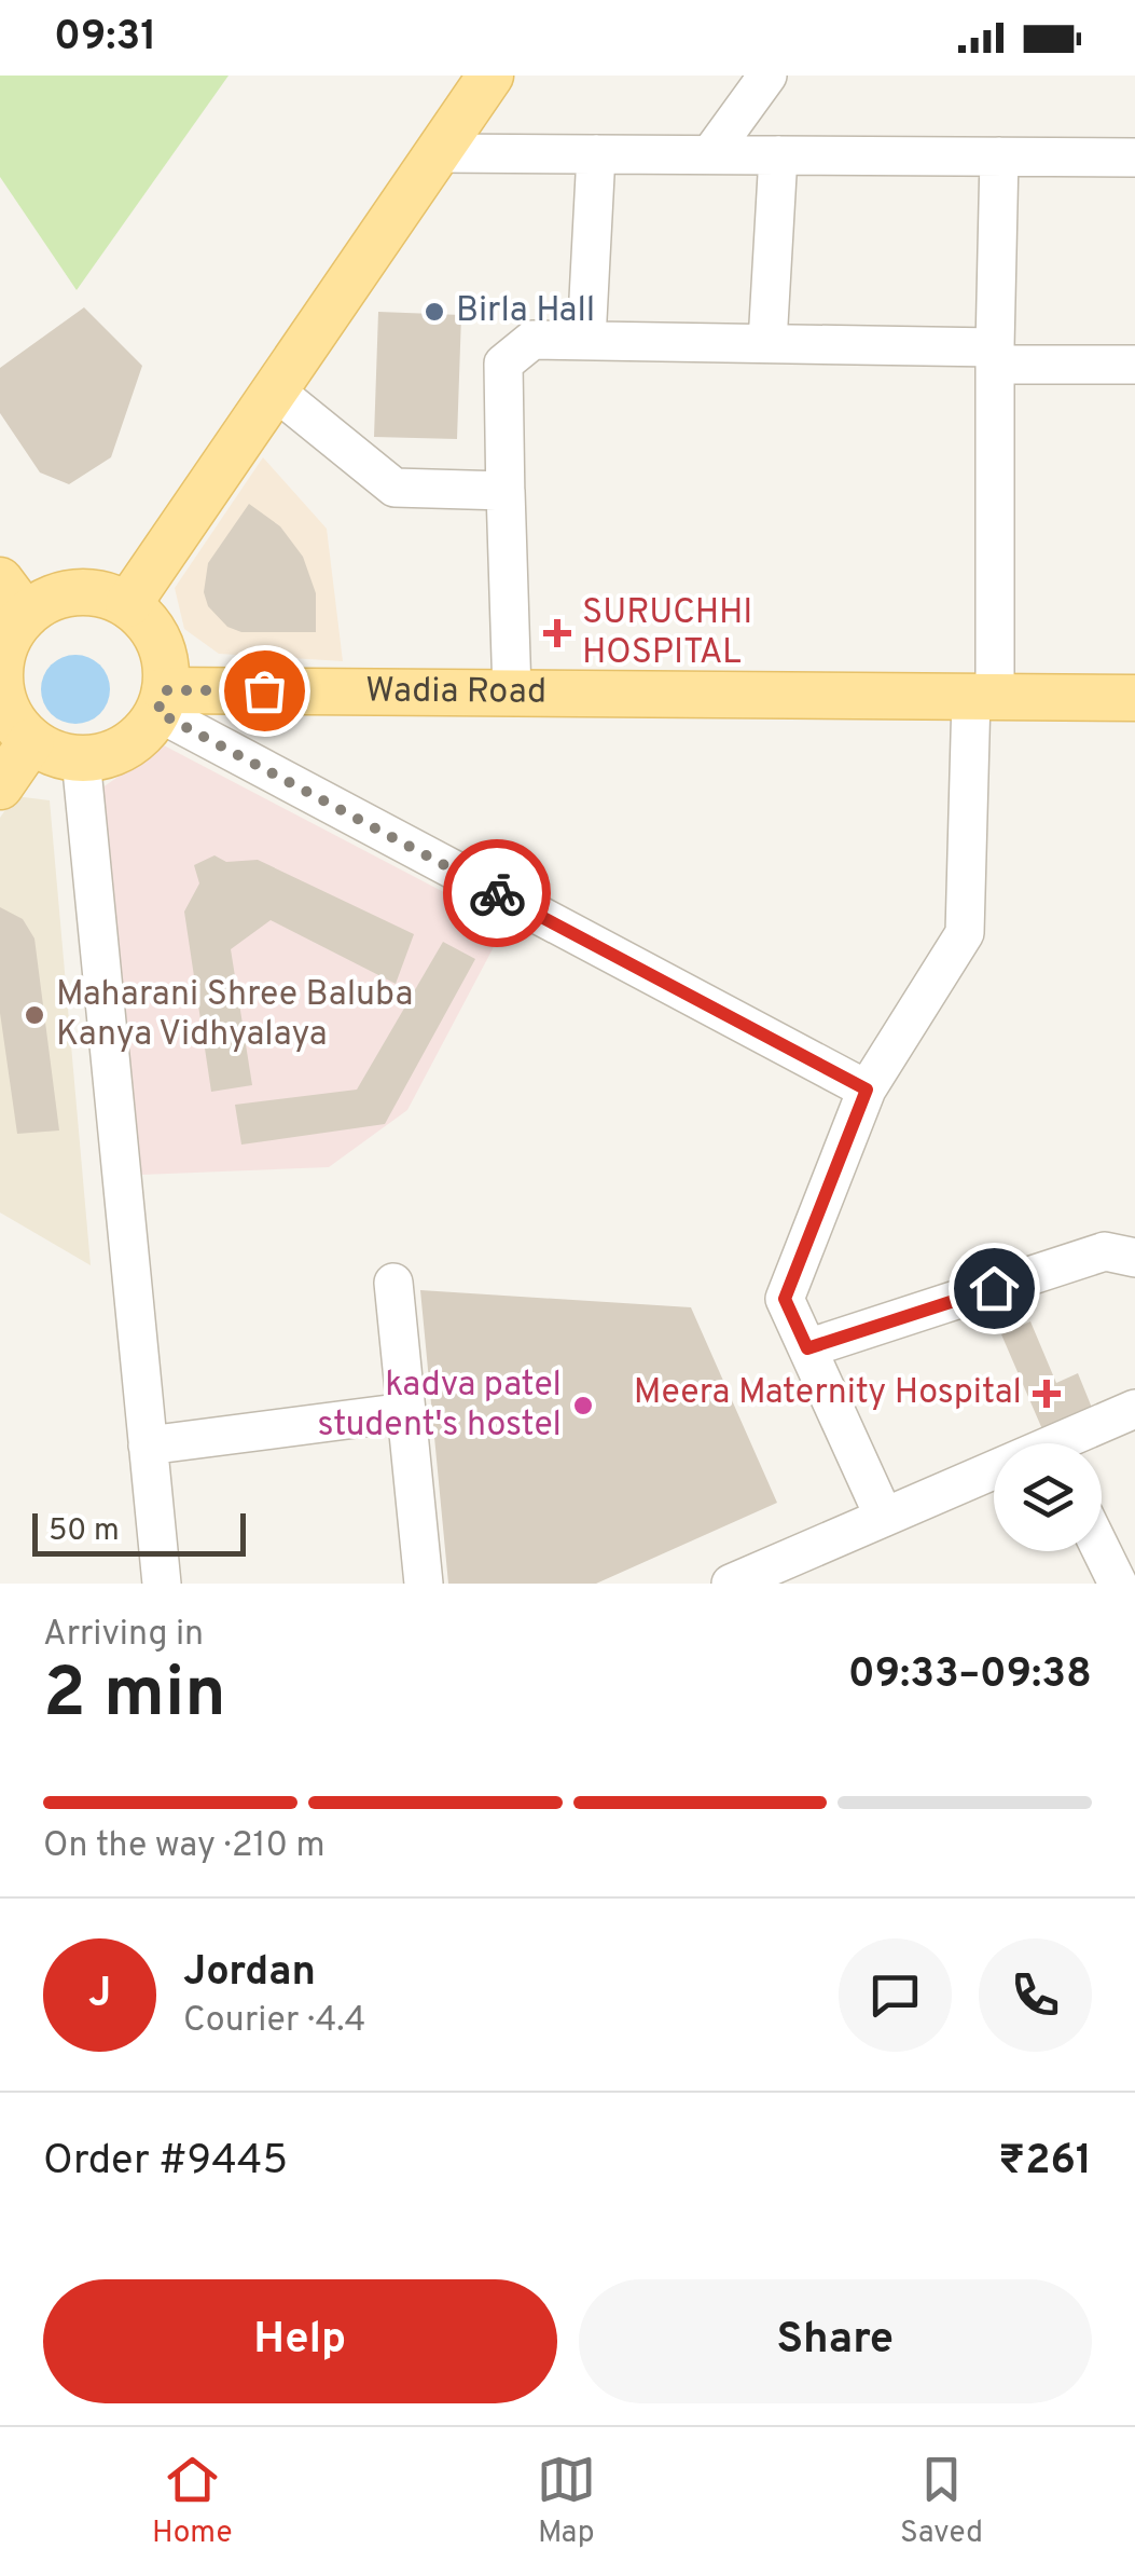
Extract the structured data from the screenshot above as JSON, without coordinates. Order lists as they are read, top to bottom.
{
  "streets": {
    "main road": ["Wadia Road"]
  },
  "places": {
    "other": ["Birla Hall", "Maharani Shree Baluba Kanya Vidhyalaya", "kadva patel student's hostel"],
    "health": ["SURUCHHI HOSPITAL", "Meera Maternity Hospital"]
  },
  "scale_bar": "50 m",
  "page": {
    "status": "09:31",
    "scale": "50 m",
    "heading": ["2 min", "Arriving in", "09:33–09:38"],
    "panel": [
      "Jordan",
      "Courier · 4.4",
      "Order #9445",
      "₹261"
    ],
    "bar": "On the way · 210 m",
    "round": "J",
    "buttons": ["Help", "Share"],
    "tabs": ["Home", "Map", "Saved"]
  }
}
